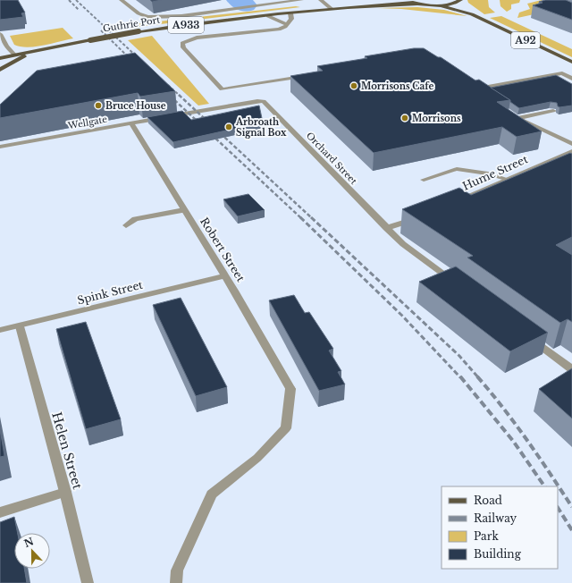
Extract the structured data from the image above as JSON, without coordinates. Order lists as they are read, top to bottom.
{
  "streets": {
    "main road": ["Guthrie Port", "A933", "A92"],
    "street": [
      "Wellgate",
      "Orchard Street",
      "Hume Street",
      "Robert Street",
      "Spink Street",
      "Helen Street"
    ]
  },
  "crossings": [
    ["Guthrie Port", "A92"],
    ["Wellgate", "Orchard Street"],
    ["Wellgate", "Robert Street"],
    ["Robert Street", "Spink Street"],
    ["Spink Street", "Helen Street"]
  ],
  "places": [
    "Morrisons Cafe",
    "Bruce House",
    "Morrisons",
    "Arbroath Signal Box"
  ],
  "legend": [
    "Road",
    "Railway",
    "Park",
    "Building"
  ],
  "north": "top"
}
